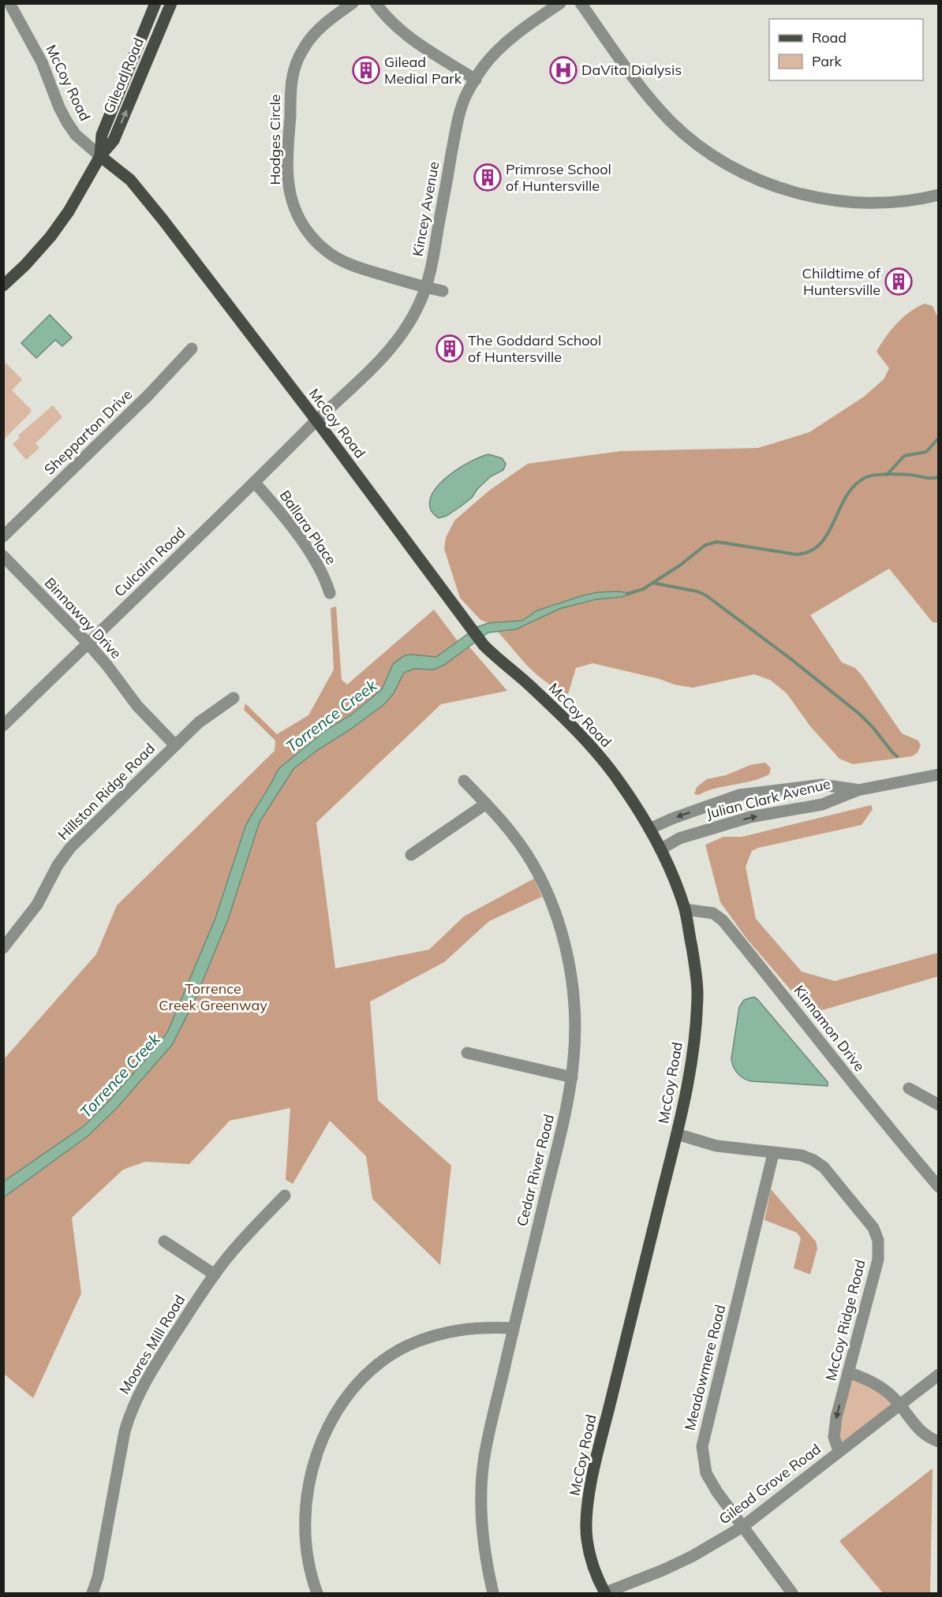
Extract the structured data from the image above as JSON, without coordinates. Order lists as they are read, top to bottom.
{
  "streets": {
    "main road": ["Gilead Road", "McCoy Road"],
    "street": [
      "Hodges Circle",
      "Kincey Avenue",
      "Shepparton Drive",
      "Ballara Place",
      "Culcairn Road",
      "Binnaway Drive",
      "Hillston Ridge Road",
      "Julian Clark Avenue",
      "Kinnamon Drive",
      "Cedar River Road",
      "McCoy Ridge Road",
      "Moores Mill Road",
      "Meadowmere Road",
      "Gilead Grove Road"
    ]
  },
  "crossings": [
    ["Gilead Road", "McCoy Road"],
    ["McCoy Road", "Kincey Avenue"],
    ["McCoy Road", "Culcairn Road"],
    ["McCoy Road", "Julian Clark Avenue"],
    ["McCoy Road", "Kinnamon Drive"],
    ["McCoy Road", "McCoy Ridge Road"],
    ["McCoy Road", "Gilead Grove Road"],
    ["Hodges Circle", "Kincey Avenue"],
    ["Kincey Avenue", "Culcairn Road"],
    ["Ballara Place", "Culcairn Road"],
    ["Culcairn Road", "Binnaway Drive"],
    ["Binnaway Drive", "Hillston Ridge Road"],
    ["McCoy Ridge Road", "Meadowmere Road"],
    ["McCoy Ridge Road", "Gilead Grove Road"],
    ["Meadowmere Road", "Gilead Grove Road"]
  ],
  "water": ["Torrence Creek"],
  "parks": ["Torrence Creek Greenway"],
  "places": {
    "building": [
      "Gilead Medial Park",
      "Primrose School of Huntersville",
      "Childtime of Huntersville",
      "The Goddard School of Huntersville"
    ],
    "hospital": ["DaVita Dialysis"]
  },
  "legend": ["Road", "Park"]
}
